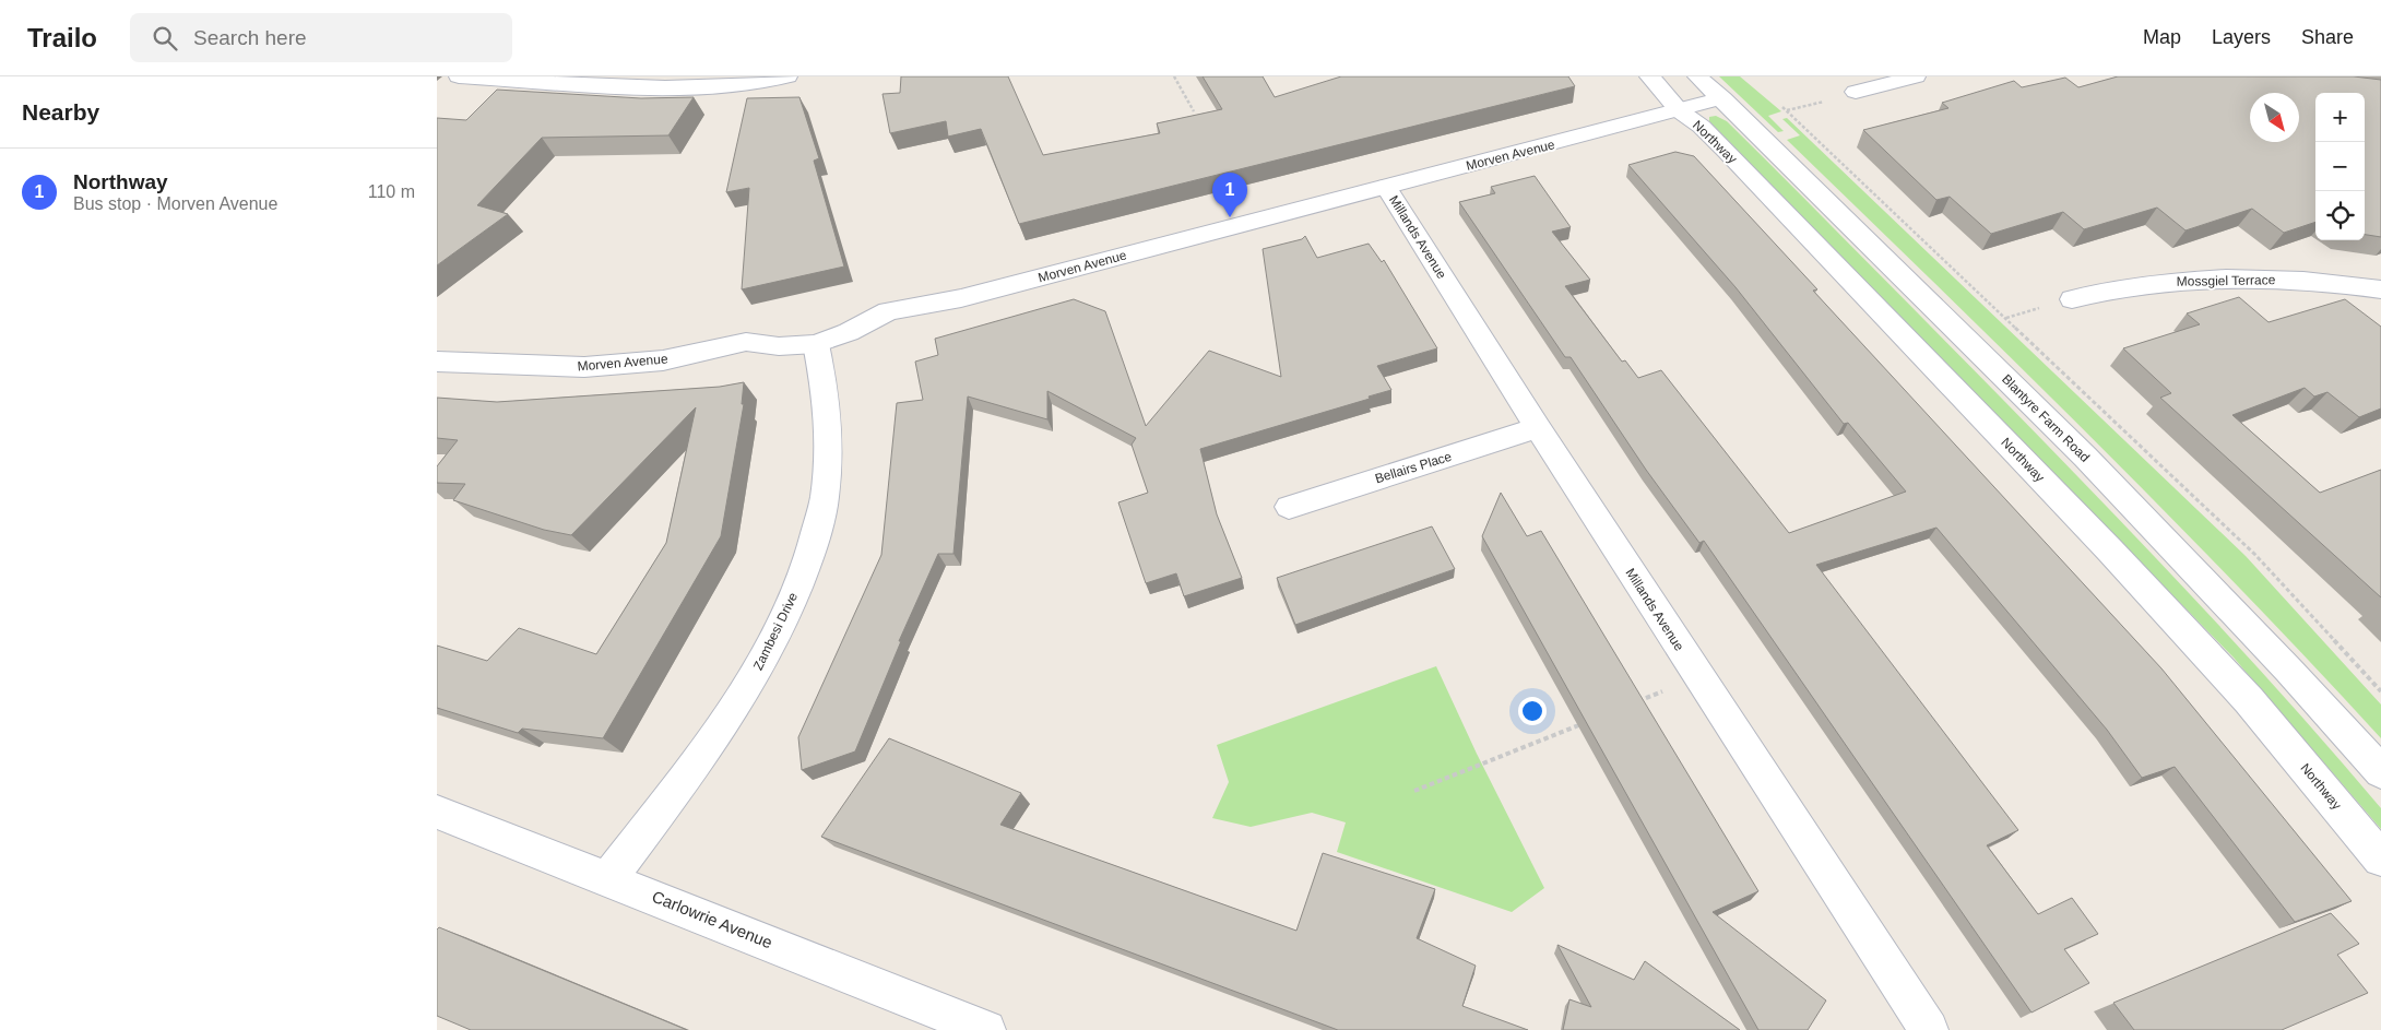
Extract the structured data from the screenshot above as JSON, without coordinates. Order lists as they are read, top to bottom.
{
  "streets": {
    "street": [
      "Northway",
      "Morven Avenue",
      "Millands Avenue",
      "Mossgiel Terrace",
      "Blantyre Farm Road",
      "Bellairs Place",
      "Zambesi Drive",
      "Carlowrie Avenue"
    ]
  },
  "crossings": [
    ["Northway", "Morven Avenue"],
    ["Morven Avenue", "Millands Avenue"],
    ["Morven Avenue", "Blantyre Farm Road"],
    ["Morven Avenue", "Zambesi Drive"],
    ["Millands Avenue", "Bellairs Place"],
    ["Zambesi Drive", "Carlowrie Avenue"]
  ],
  "north": "bottom right",
  "page": {
    "header": "Trailo",
    "search": "Search here",
    "nav": ["Map", "Layers", "Share"],
    "heading": "Nearby",
    "map_buttons": ["+", "−"],
    "list": [
      {
        "mark": "1",
        "name": "Northway",
        "note": "Bus stop · Morven Avenue",
        "value": "110 m"
      }
    ],
    "pins": "1"
  }
}
